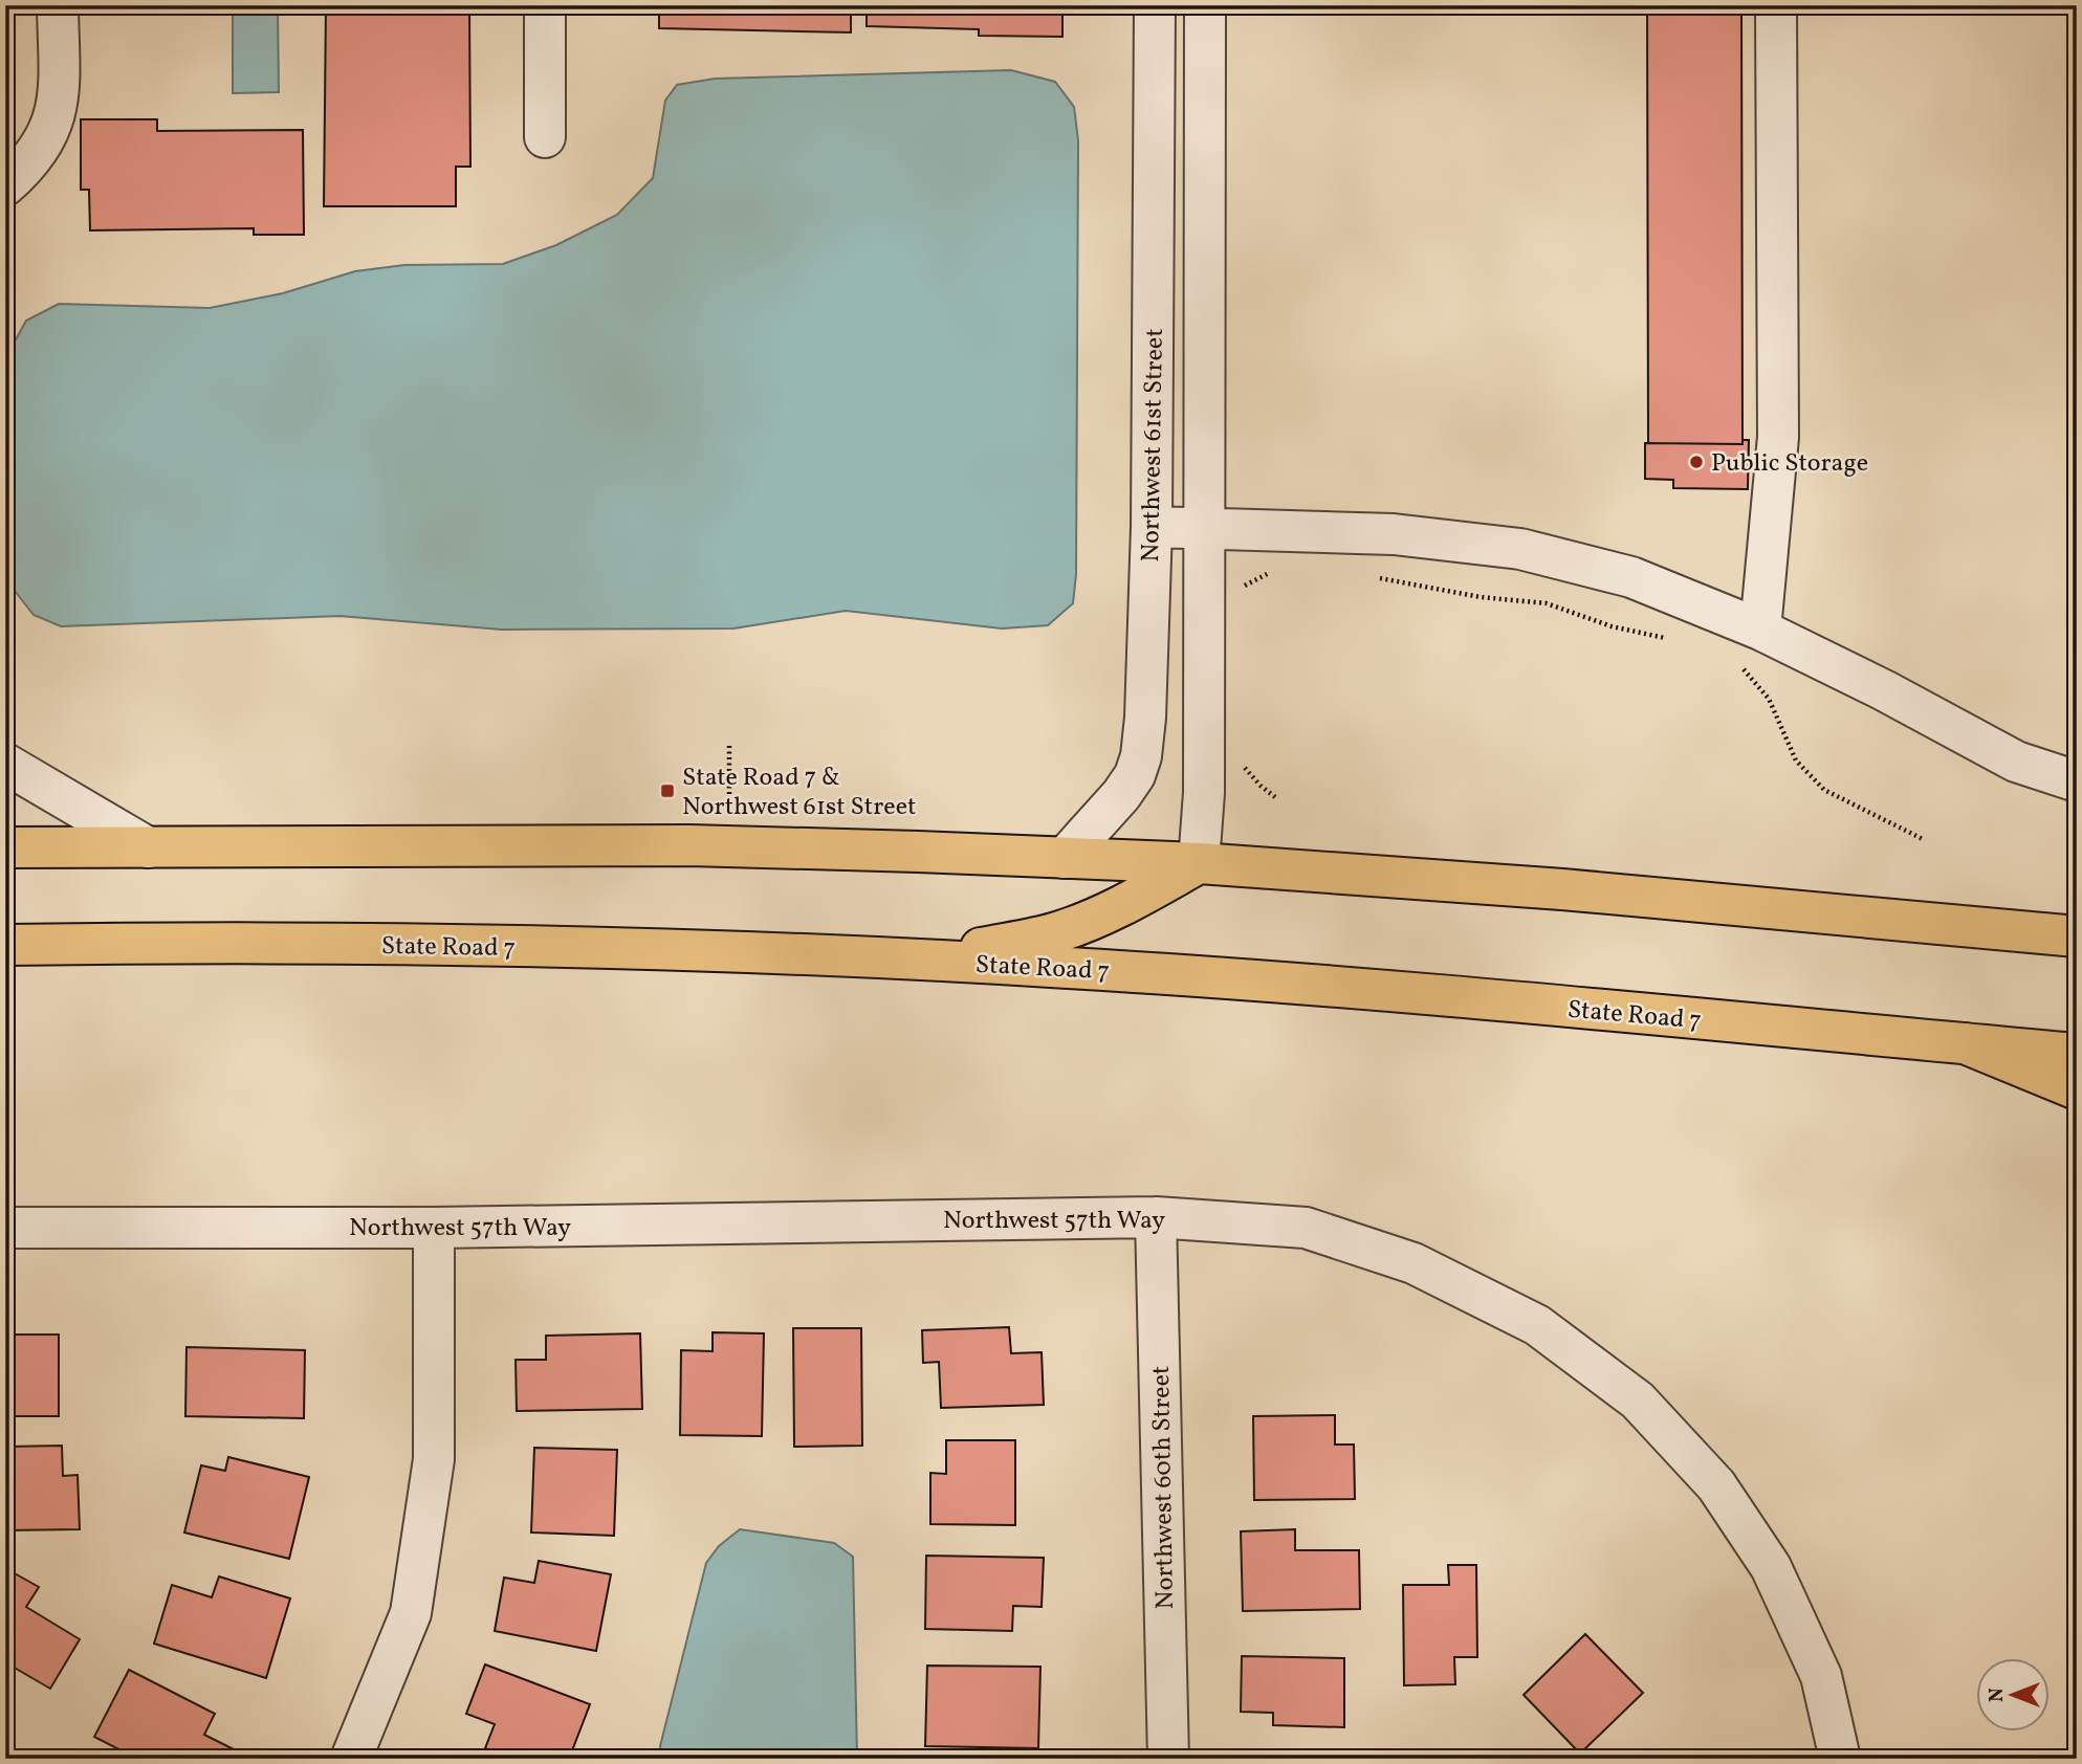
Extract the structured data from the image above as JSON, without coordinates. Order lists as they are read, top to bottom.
{
  "streets": {
    "main road": ["State Road 7"],
    "street": ["Northwest 61st Street", "Northwest 57th Way", "Northwest 60th Street"]
  },
  "crossings": [
    ["Northwest 57th Way", "Northwest 60th Street"]
  ],
  "places": {
    "other": ["Public Storage"],
    "transit": ["State Road 7 & Northwest 61st Street"]
  },
  "north": "left"
}
